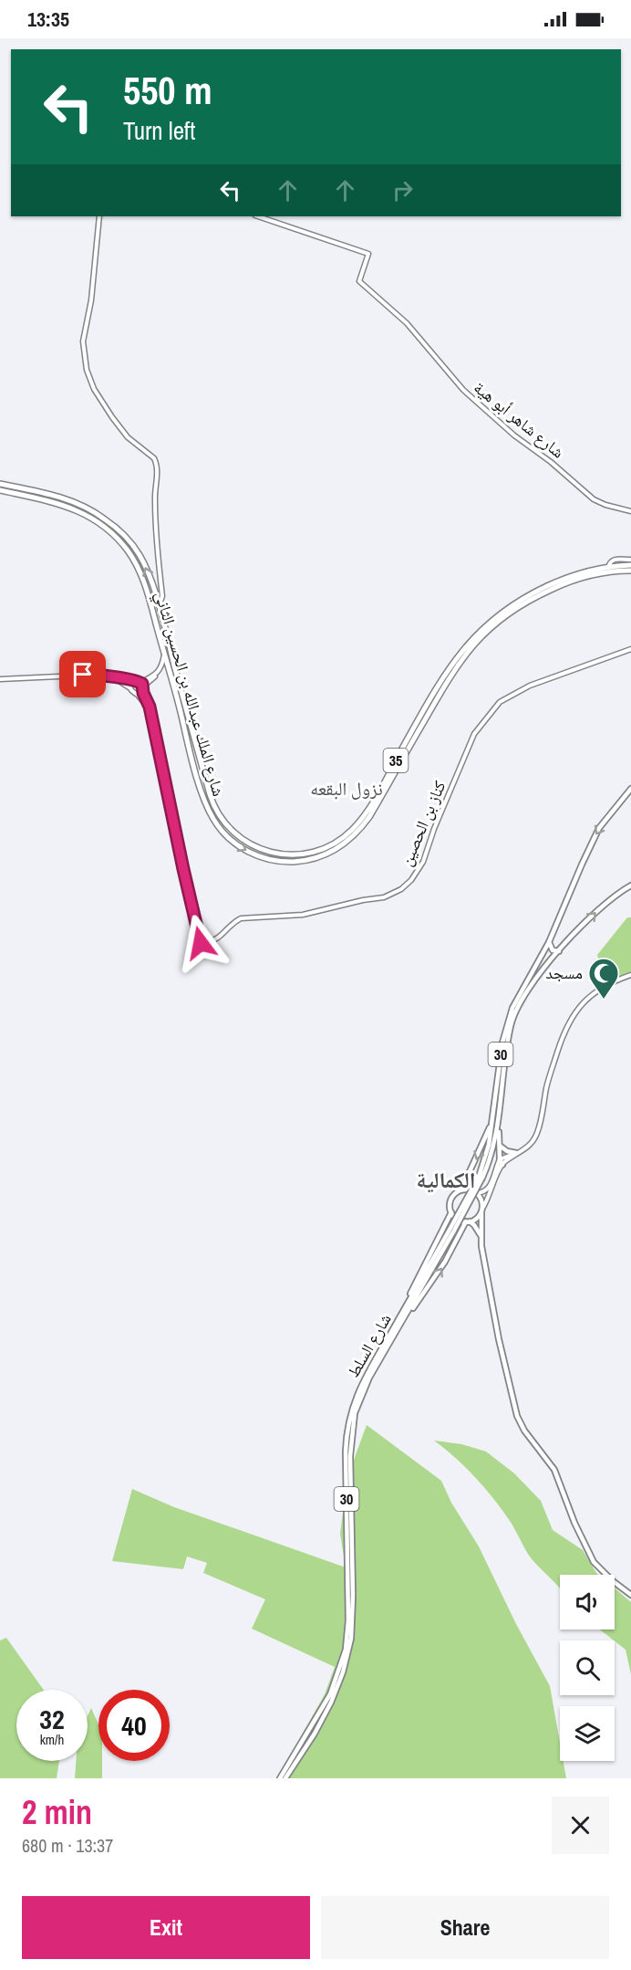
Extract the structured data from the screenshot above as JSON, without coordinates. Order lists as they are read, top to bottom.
{
  "streets": {
    "highway": ["شارع الملك عبدالله بن الحسين الثاني", "35"],
    "main road": ["30", "شارع السلط"],
    "street": ["شارع شاهر أبو هية", "كناز بن الحصين"]
  },
  "crossings": [
    ["30", "شارع السلط"]
  ],
  "districts": ["نزول البقعه", "الكمالية"],
  "places": {
    "mosque": ["مسجد"]
  },
  "page": {
    "status": "13:35",
    "turn": ["550 m", "Turn left"],
    "speed": "32 km/h",
    "limit": "40",
    "heading": ["2 min", "680 m · 13:37"],
    "buttons": ["Exit", "Share"]
  }
}
